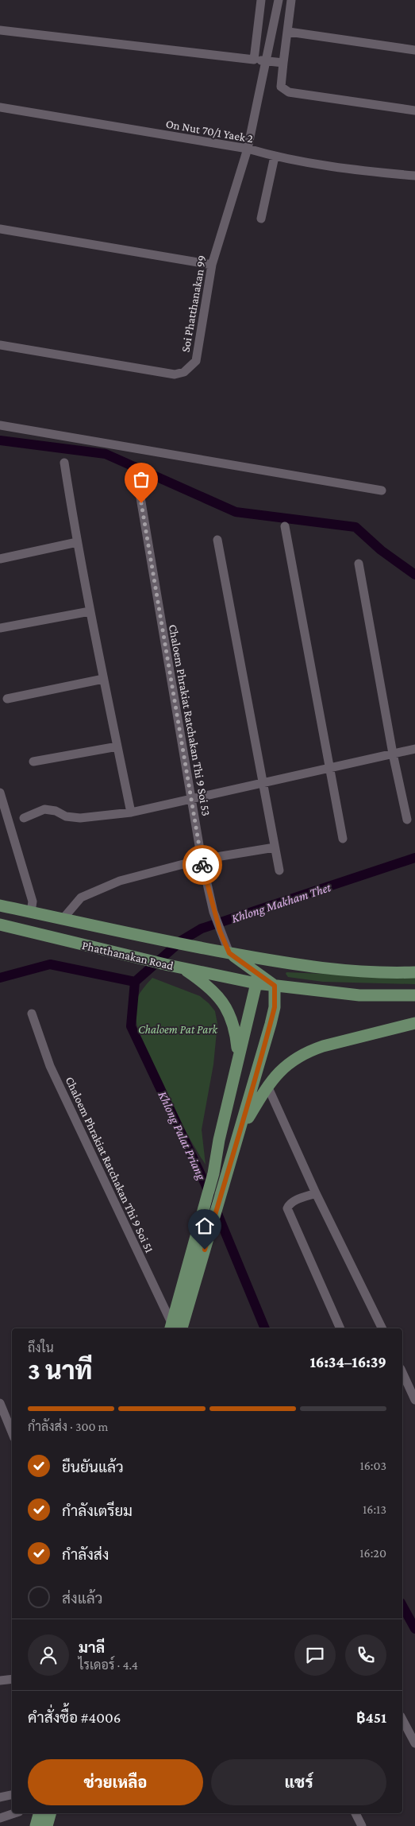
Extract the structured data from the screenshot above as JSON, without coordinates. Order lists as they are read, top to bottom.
{
  "streets": {
    "main road": ["Phatthanakan Road"],
    "street": [
      "On Nut 70/1 Yaek 2",
      "Soi Phatthanakan 99",
      "Chaloem Phrakiat Ratchakan Thi 9 Soi 53",
      "Chaloem Phrakiat Ratchakan Thi 9 Soi 51"
    ]
  },
  "crossings": [
    ["On Nut 70/1 Yaek 2", "Soi Phatthanakan 99"],
    ["Chaloem Phrakiat Ratchakan Thi 9 Soi 53", "Phatthanakan Road"]
  ],
  "water": ["Khlong Makham Thet", "Khlong Palat Priang"],
  "parks": ["Chaloem Pat Park"],
  "page": {
    "heading": ["3 นาที", "ถึงใน", "16:34–16:39"],
    "panel": [
      "มาลี",
      "ไรเดอร์ · 4.4",
      "คำสั่งซื้อ #4006",
      "฿451"
    ],
    "bar": "กำลังส่ง · 300 m",
    "list": [
      ["ยืนยันแล้ว", "16:03"],
      ["กำลังเตรียม", "16:13"],
      ["กำลังส่ง", "16:20"],
      "ส่งแล้ว"
    ],
    "buttons": ["ช่วยเหลือ", "แชร์"]
  }
}
